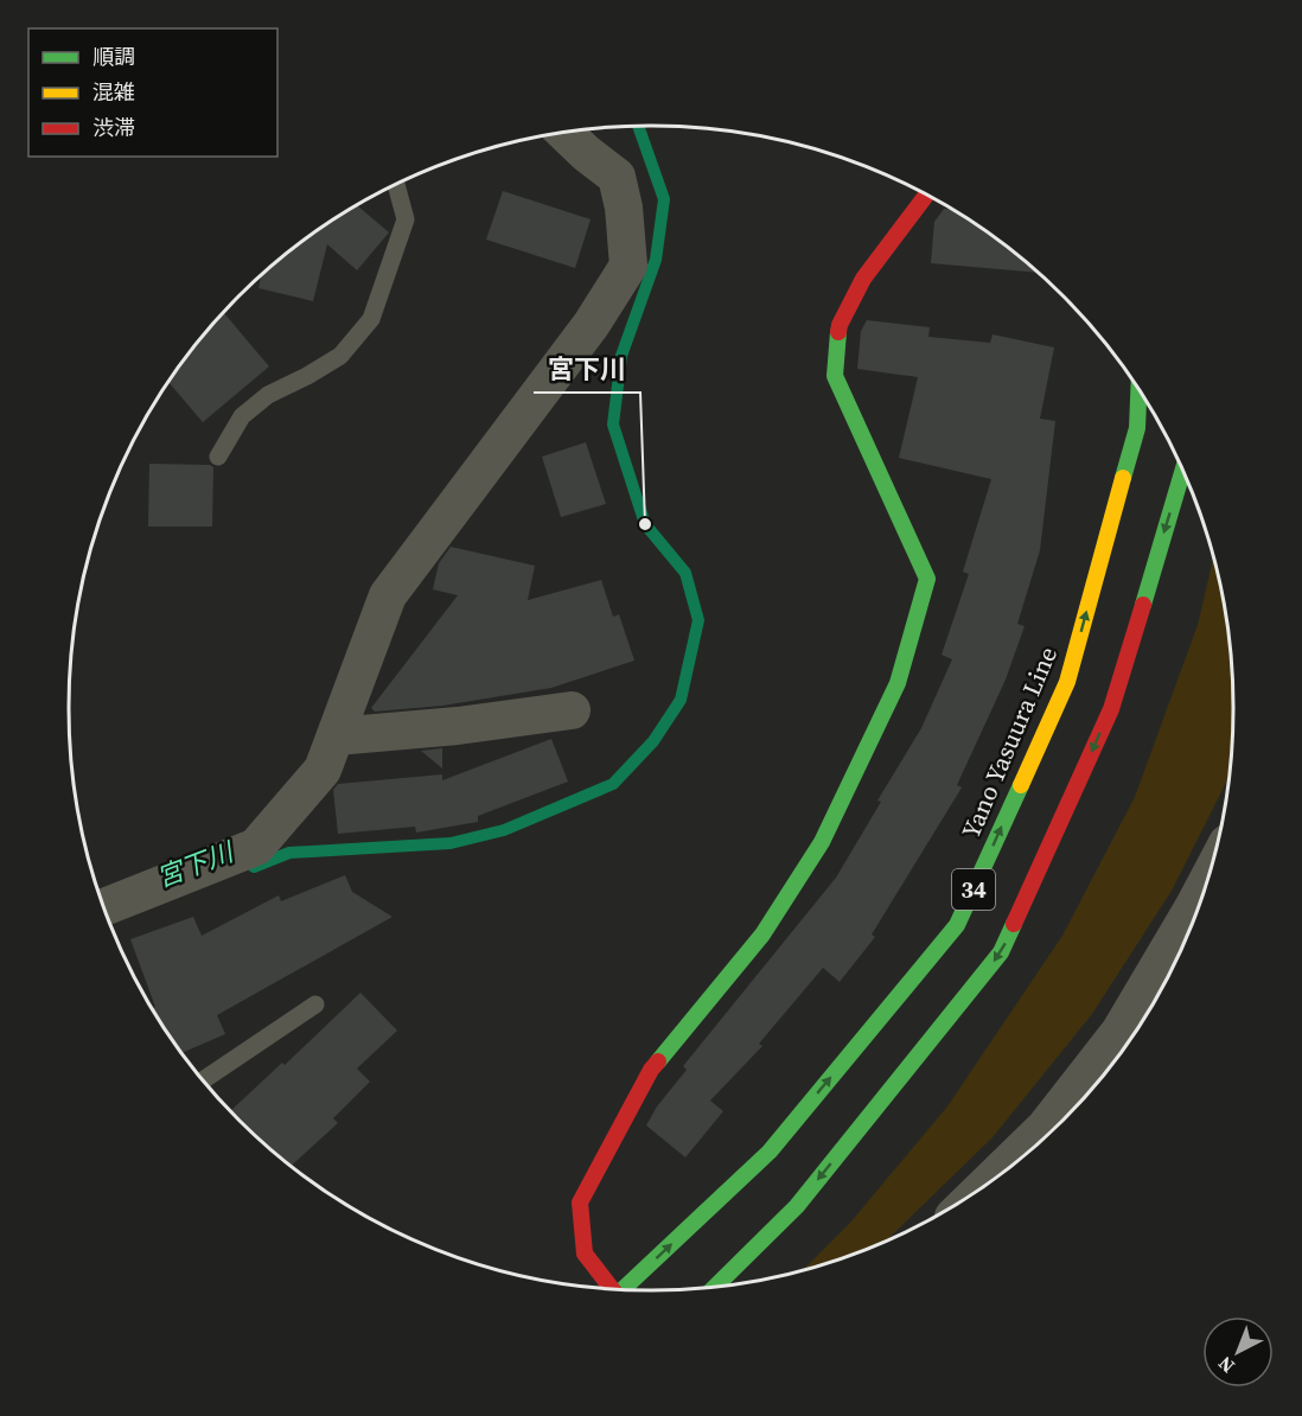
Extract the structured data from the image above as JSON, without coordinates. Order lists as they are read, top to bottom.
{
  "streets": {
    "main road": ["Yano Yasuura Line", "34"]
  },
  "water": ["宮下川"],
  "places": ["宮下川"],
  "legend": ["順調", "混雑", "渋滞"],
  "north": "bottom left"
}
